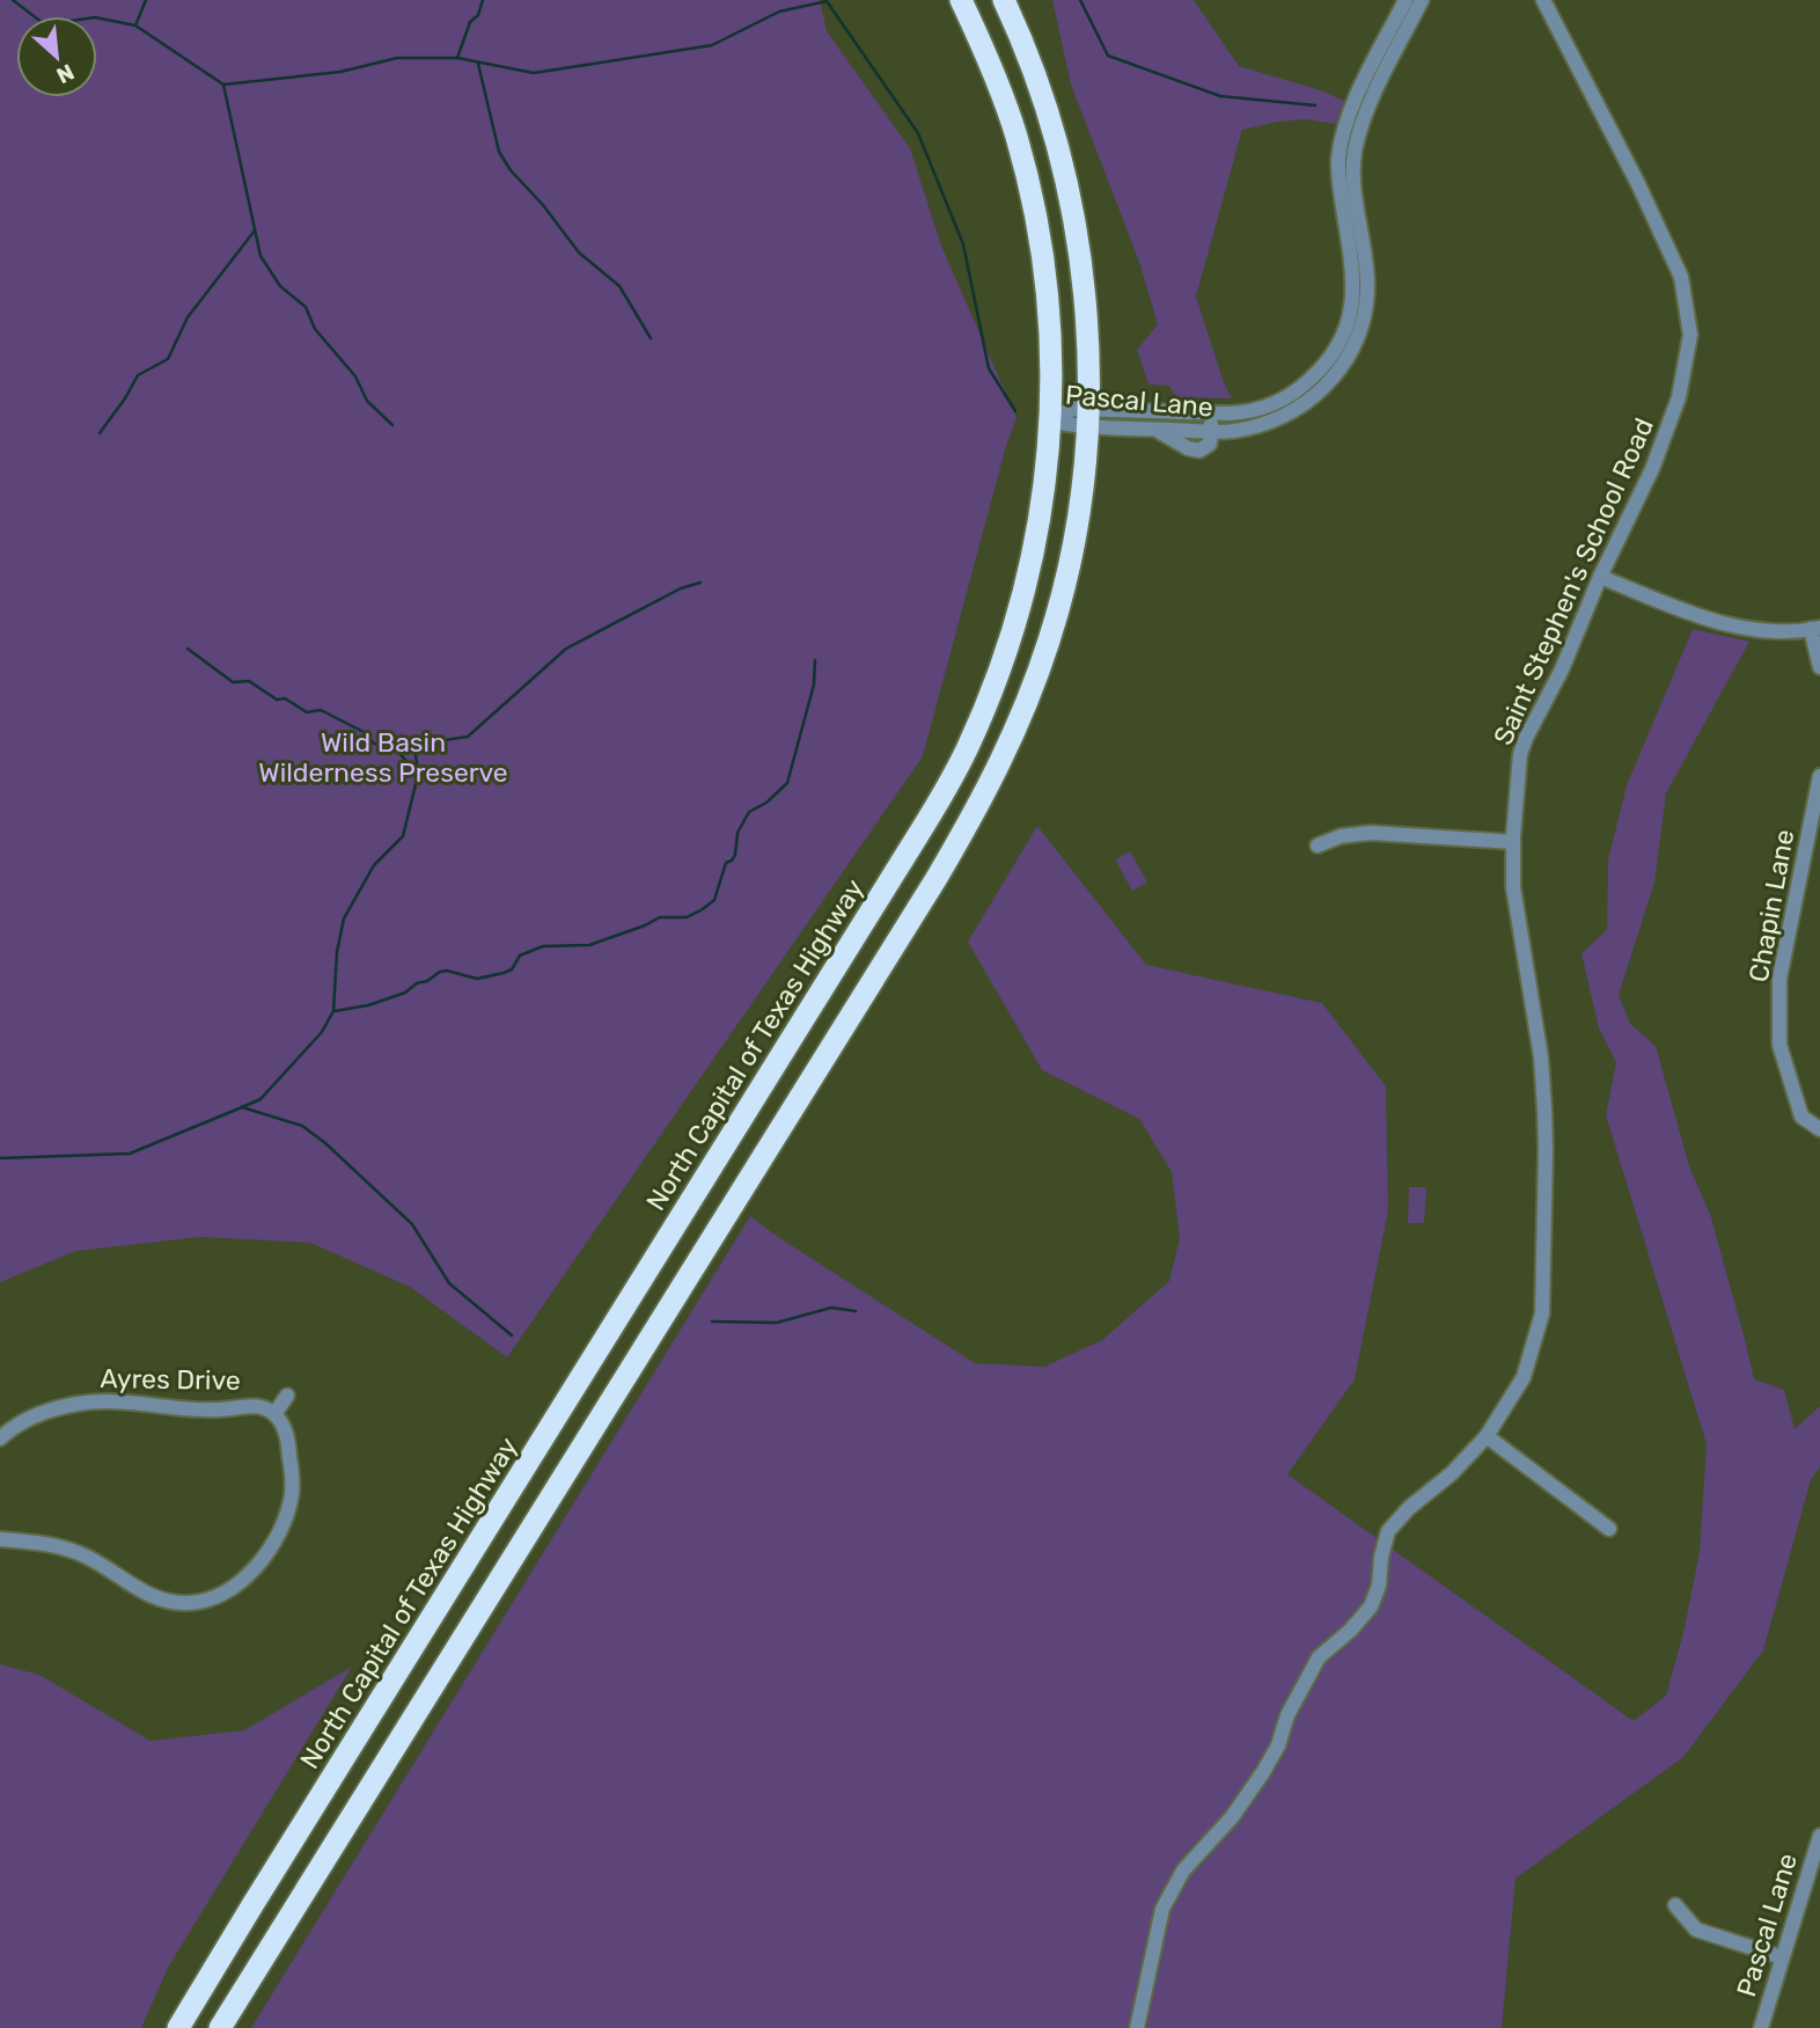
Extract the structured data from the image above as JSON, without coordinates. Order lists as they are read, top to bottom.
{
  "streets": {
    "highway": ["North Capital of Texas Highway"],
    "street": [
      "Pascal Lane",
      "Saint Stephen's School Road",
      "Chapin Lane",
      "Ayres Drive"
    ]
  },
  "crossings": [
    ["Pascal Lane", "North Capital of Texas Highway"]
  ],
  "parks": ["Wild Basin Wilderness Preserve"],
  "north": "bottom right"
}
